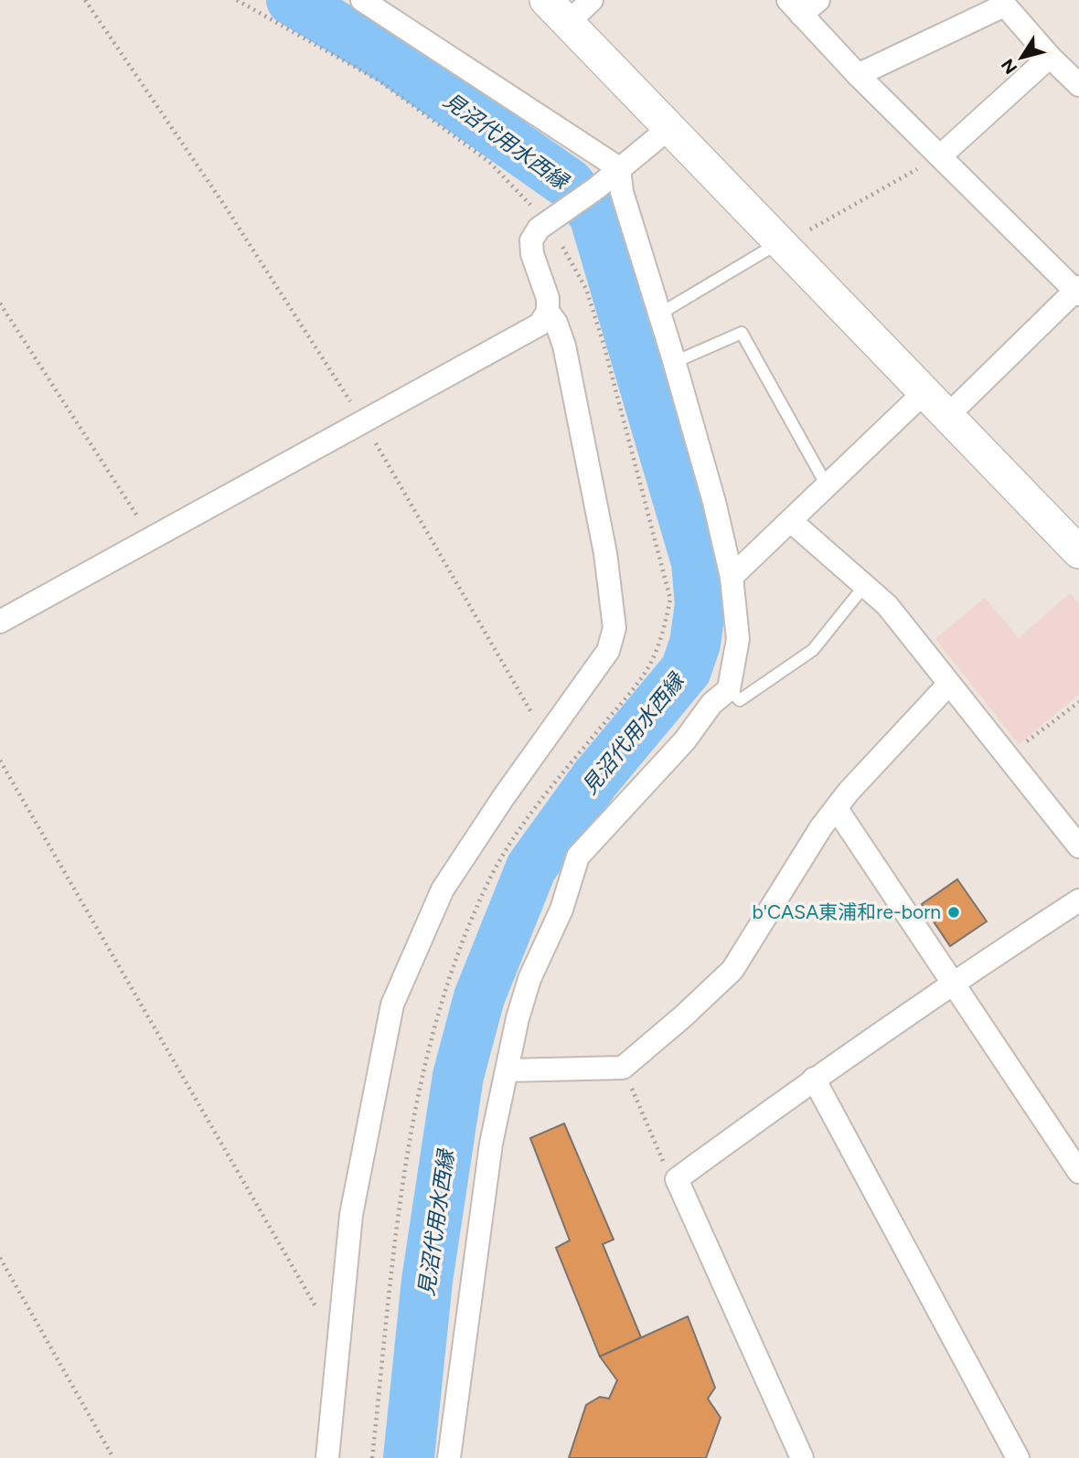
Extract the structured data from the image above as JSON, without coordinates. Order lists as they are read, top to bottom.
{
  "water": ["見沼代用水西縁"],
  "places": ["b'CASA東浦和re-born"],
  "north": "bottom left"
}
